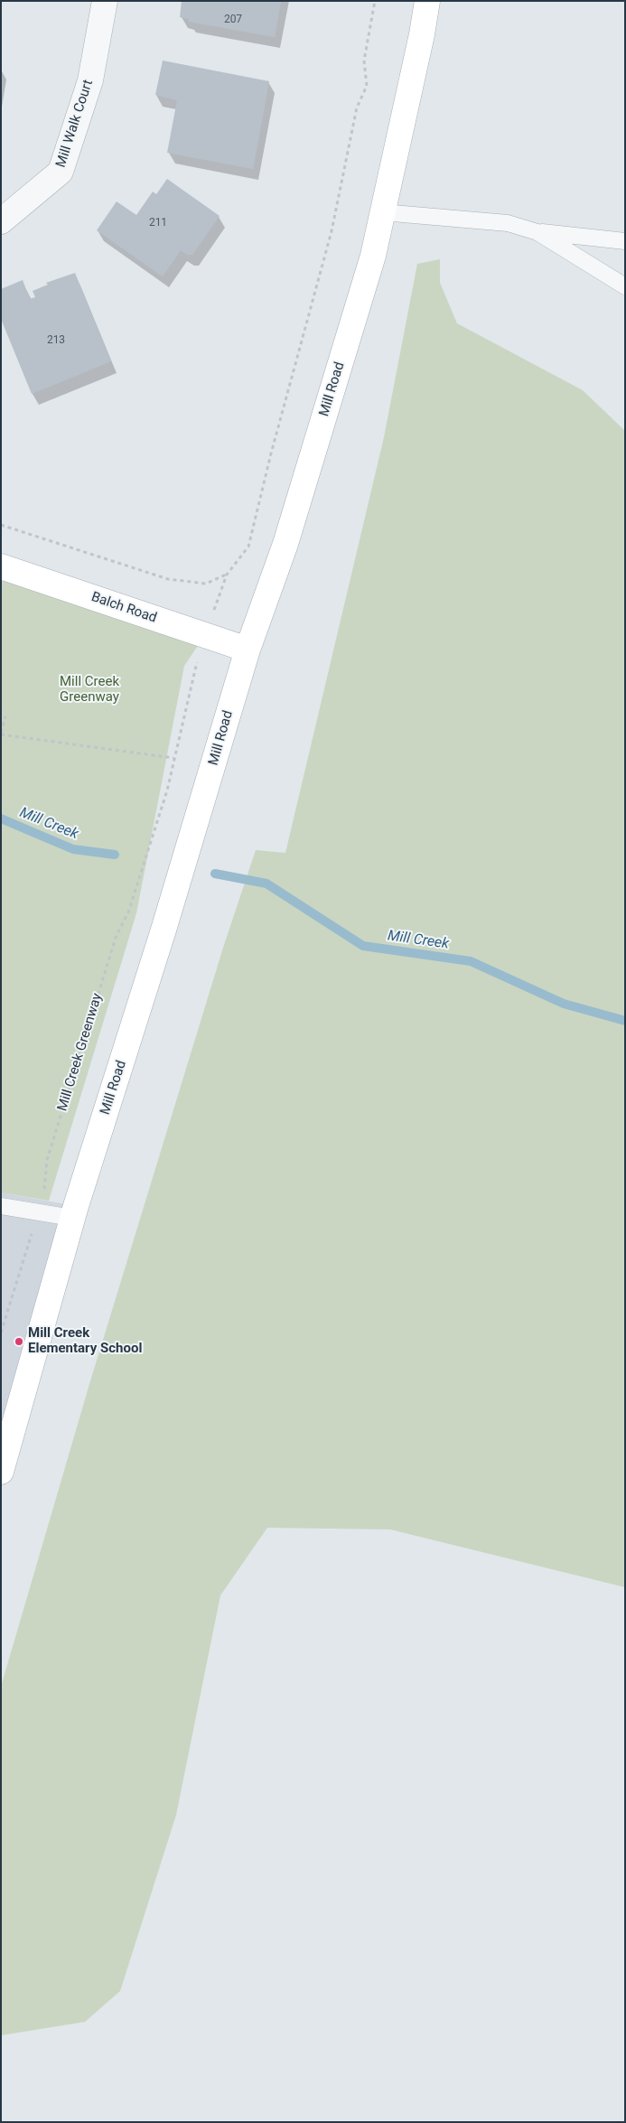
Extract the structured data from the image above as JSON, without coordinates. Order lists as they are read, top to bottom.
{
  "streets": {
    "street": ["Mill Walk Court", "Mill Road", "Balch Road"],
    "path": ["Mill Creek Greenway"]
  },
  "crossings": [
    ["Mill Road", "Balch Road"]
  ],
  "water": ["Mill Creek"],
  "parks": ["Mill Creek Greenway"],
  "places": ["Mill Creek Elementary School"],
  "house_numbers": ["207", "211", "213"]
}
